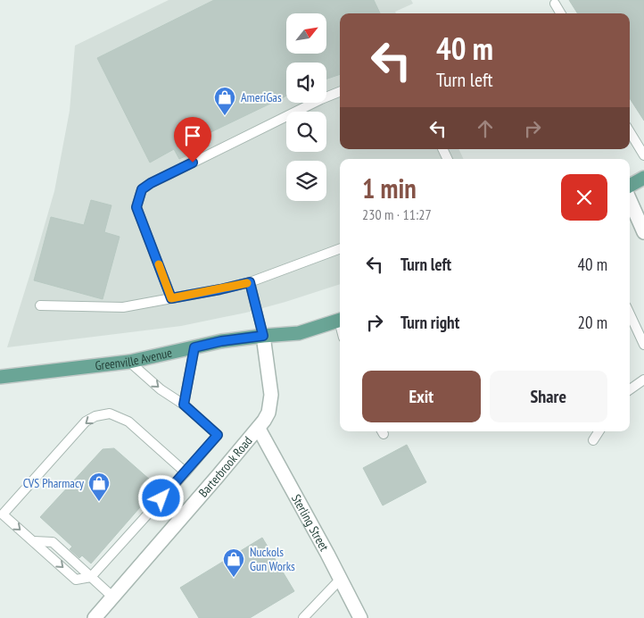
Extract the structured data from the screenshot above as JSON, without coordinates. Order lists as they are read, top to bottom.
{
  "streets": {
    "main road": ["Greenville Avenue"],
    "street": ["Barterbrook Road", "Sterling Street"]
  },
  "crossings": [
    ["Greenville Avenue", "Barterbrook Road"],
    ["Barterbrook Road", "Sterling Street"]
  ],
  "places": {
    "shop": ["AmeriGas", "CVS Pharmacy", "Nuckols Gun Works"]
  },
  "north": "top right",
  "page": {
    "turn": ["40 m", "Turn left"],
    "heading": ["1 min", "230 m · 11:27"],
    "list": [
      {
        "name": "Turn left",
        "value": "40 m"
      },
      {
        "name": "Turn right",
        "value": "20 m"
      }
    ],
    "buttons": ["Exit", "Share"]
  }
}
